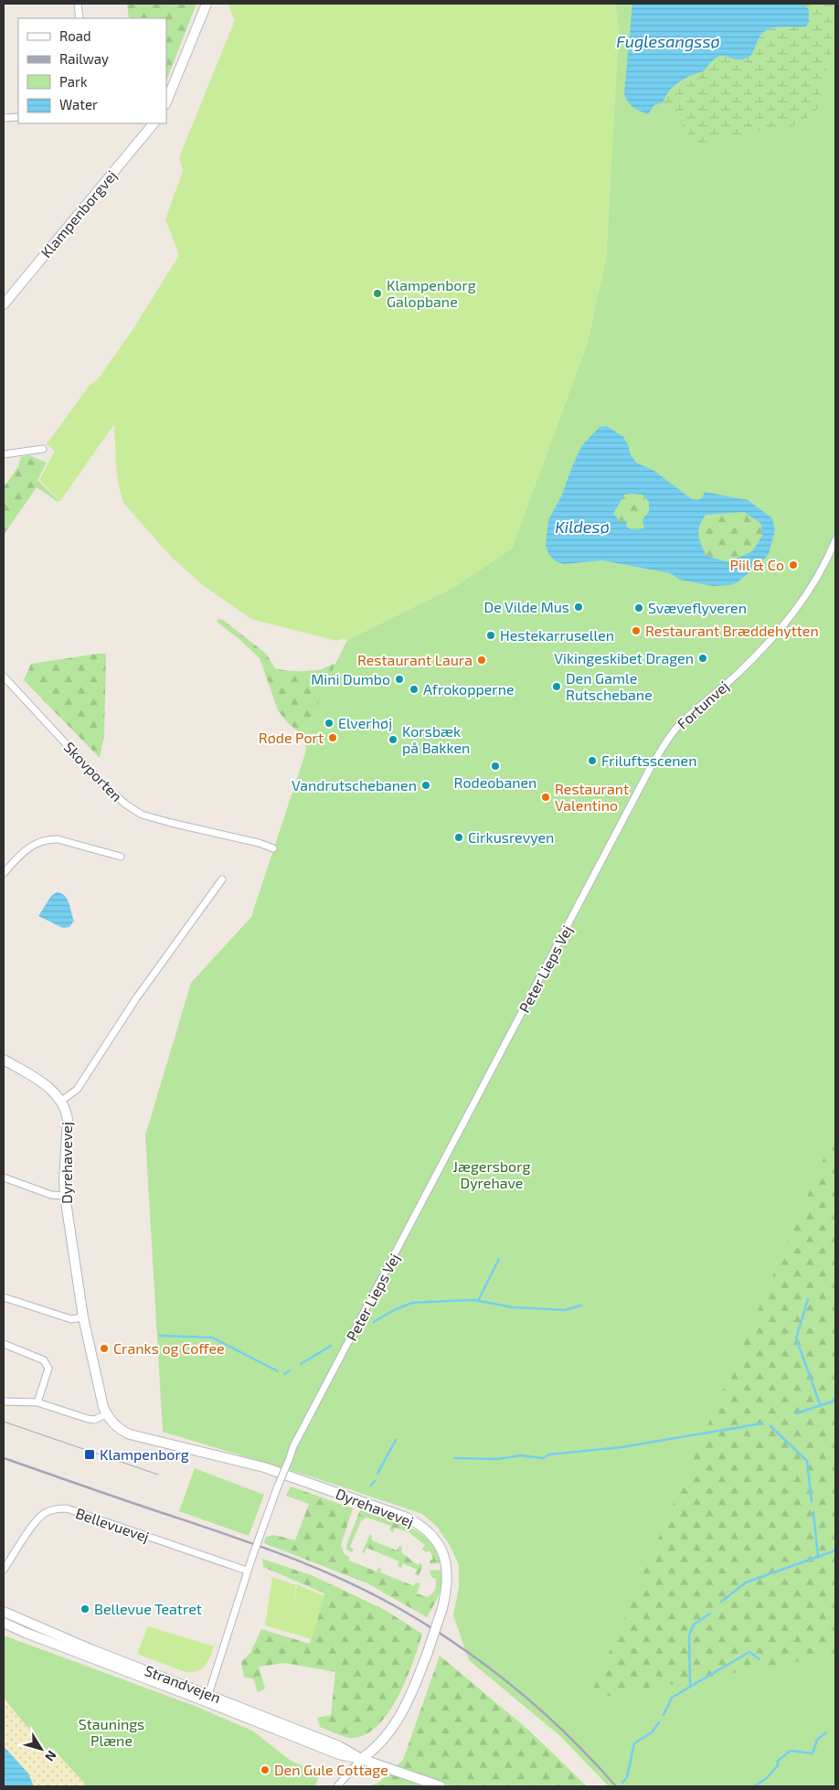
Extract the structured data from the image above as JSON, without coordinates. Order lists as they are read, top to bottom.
{
  "streets": {
    "street": [
      "Klampenborgvej",
      "Fortunvej",
      "Skovporten",
      "Peter Lieps Vej",
      "Dyrehavevej",
      "Bellevuevej",
      "Strandvejen"
    ]
  },
  "crossings": [
    ["Fortunvej", "Peter Lieps Vej"],
    ["Peter Lieps Vej", "Bellevuevej"],
    ["Peter Lieps Vej", "Strandvejen"],
    ["Dyrehavevej", "Strandvejen"]
  ],
  "water": ["Fuglesangssø", "Kildesø"],
  "parks": ["Jægersborg Dyrehave", "Staunings Plæne"],
  "places": {
    "other": [
      "Klampenborg Galopbane",
      "Piil & Co",
      "De Vilde Mus",
      "Svæveflyveren",
      "Restaurant Bræddehytten",
      "Hestekarrusellen",
      "Vikingeskibet Dragen",
      "Restaurant Laura",
      "Mini Dumbo",
      "Den Gamle Rutschebane",
      "Afrokopperne",
      "Elverhøj",
      "Røde Port",
      "Korsbæk på Bakken",
      "Friluftsscenen",
      "Rodeobanen",
      "Vandrutschebanen",
      "Restaurant Valentino",
      "Cirkusrevyen",
      "Cranks og Coffee",
      "Bellevue Teatret",
      "Den Gule Cottage"
    ],
    "transit": ["Klampenborg"]
  },
  "legend": [
    "Road",
    "Railway",
    "Park",
    "Water"
  ],
  "north": "bottom right"
}
